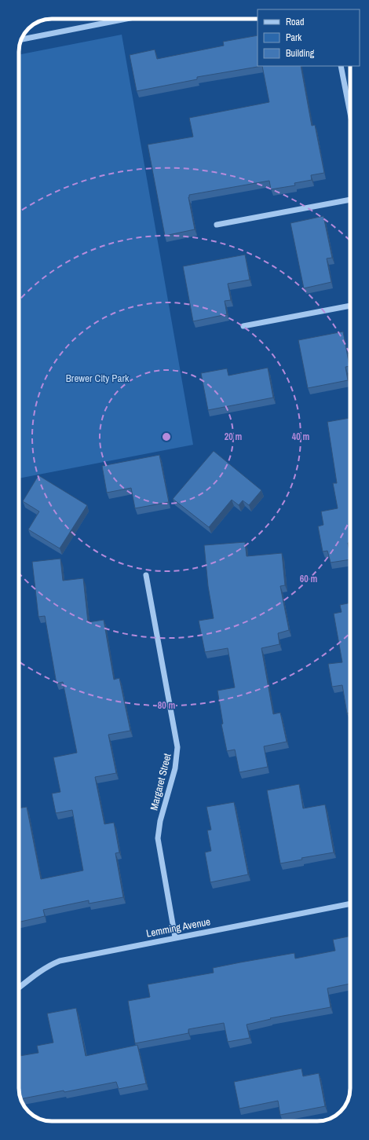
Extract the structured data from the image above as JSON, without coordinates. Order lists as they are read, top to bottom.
{
  "streets": {
    "street": ["Margaret Street", "Lemming Avenue"]
  },
  "crossings": [
    ["Margaret Street", "Lemming Avenue"]
  ],
  "parks": ["Brewer City Park"],
  "legend": ["Road", "Park", "Building"],
  "rings": [
    "20 m",
    "40 m",
    "60 m",
    "80 m"
  ]
}
